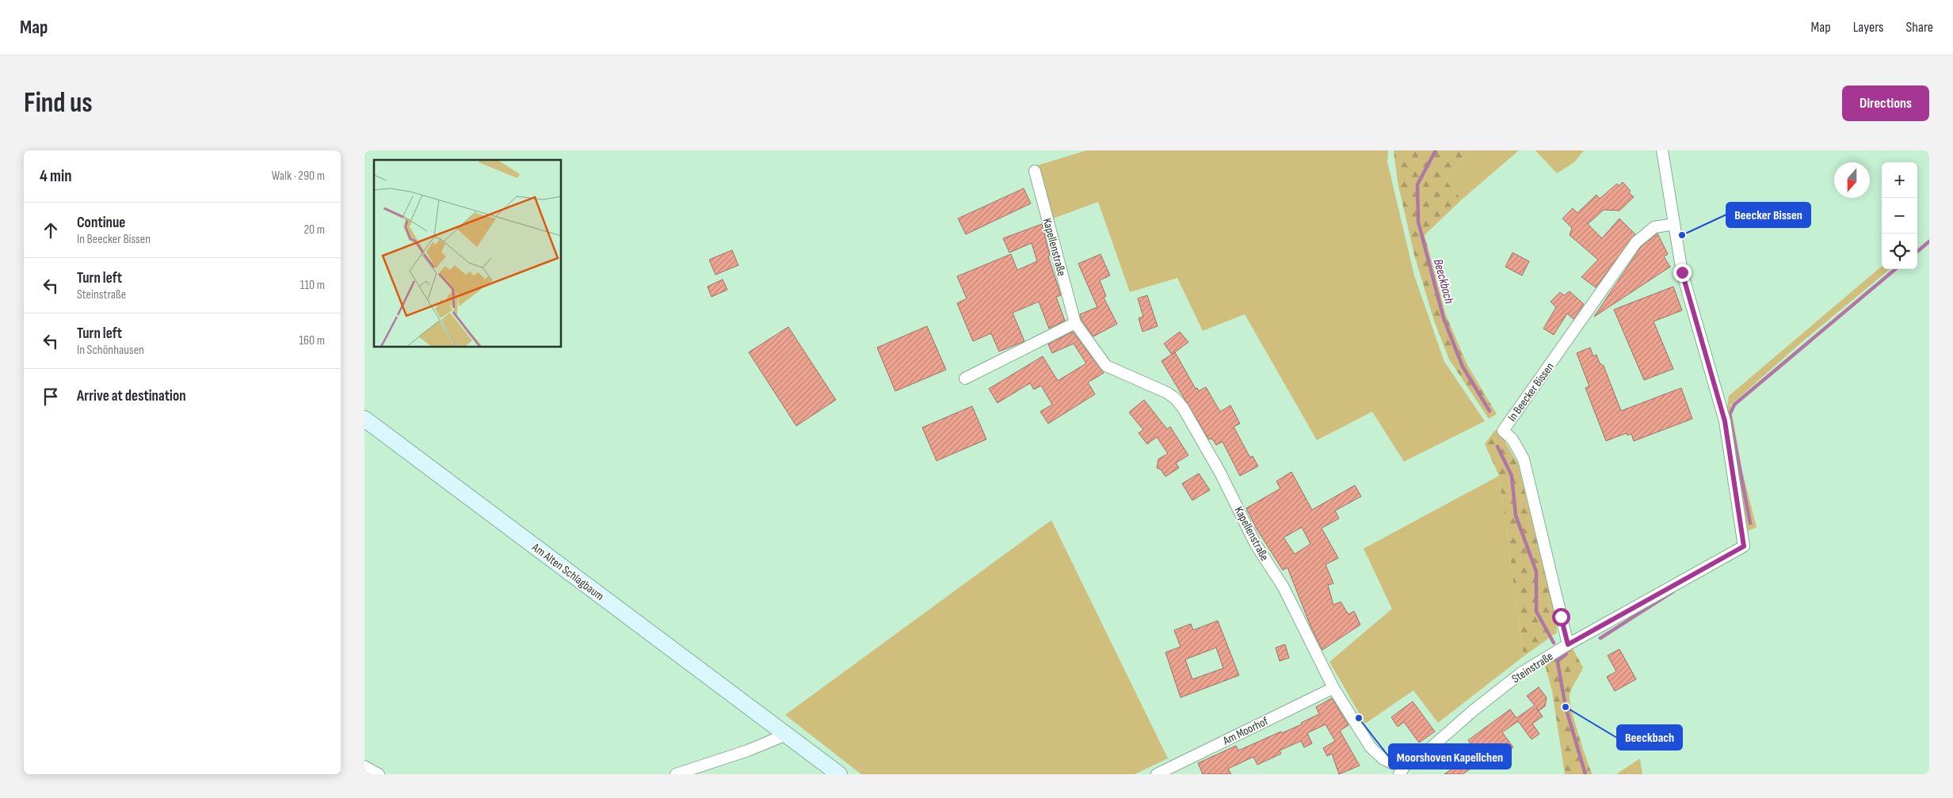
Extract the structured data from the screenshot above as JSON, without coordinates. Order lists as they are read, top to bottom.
{
  "streets": {
    "main road": ["Am Alten Schlagbaum"],
    "street": [
      "Kapellenstraße",
      "In Beecker Bissen",
      "Steinstraße",
      "Am Moorhof"
    ]
  },
  "crossings": [
    ["Kapellenstraße", "Steinstraße"],
    ["Kapellenstraße", "Am Moorhof"],
    ["In Beecker Bissen", "Steinstraße"]
  ],
  "water": ["Beeckbach"],
  "places": ["Beecker Bissen", "Beeckbach", "Moorshoven Kapellchen"],
  "north": "bottom",
  "page": {
    "header": "Map",
    "nav": ["Map", "Layers", "Share"],
    "buttons": "Directions",
    "title": "Find us",
    "heading": ["4 min", "Walk · 290 m"],
    "map_buttons": ["+", "−"],
    "list": [
      ["Continue", "In Beecker Bissen", "20 m"],
      ["Turn left", "Steinstraße", "110 m"],
      ["Turn left", "In Schönhausen", "160 m"],
      "Arrive at destination"
    ]
  }
}
